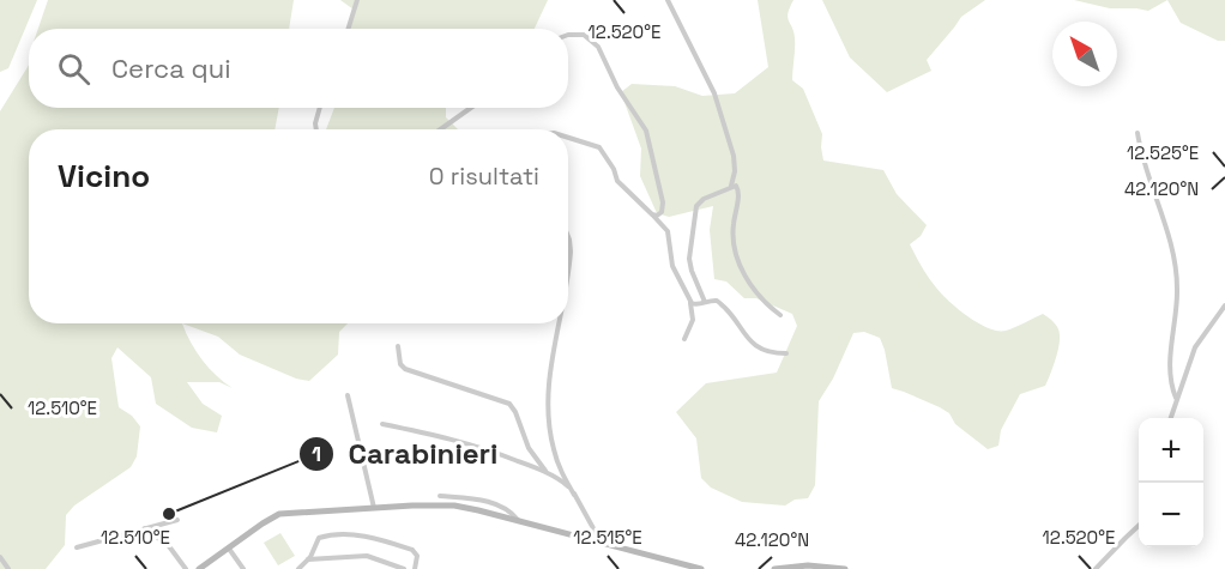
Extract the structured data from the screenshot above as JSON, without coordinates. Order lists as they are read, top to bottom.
{
  "places": ["Carabinieri"],
  "north": "top left",
  "page": {
    "search": "Cerca qui",
    "heading": ["Vicino", "0 risultati"],
    "map_buttons": ["+", "−"]
  },
  "coordinates": [
    "12.520°E",
    "12.525°E",
    "42.120°N",
    "12.510°E",
    "12.515°E"
  ]
}
